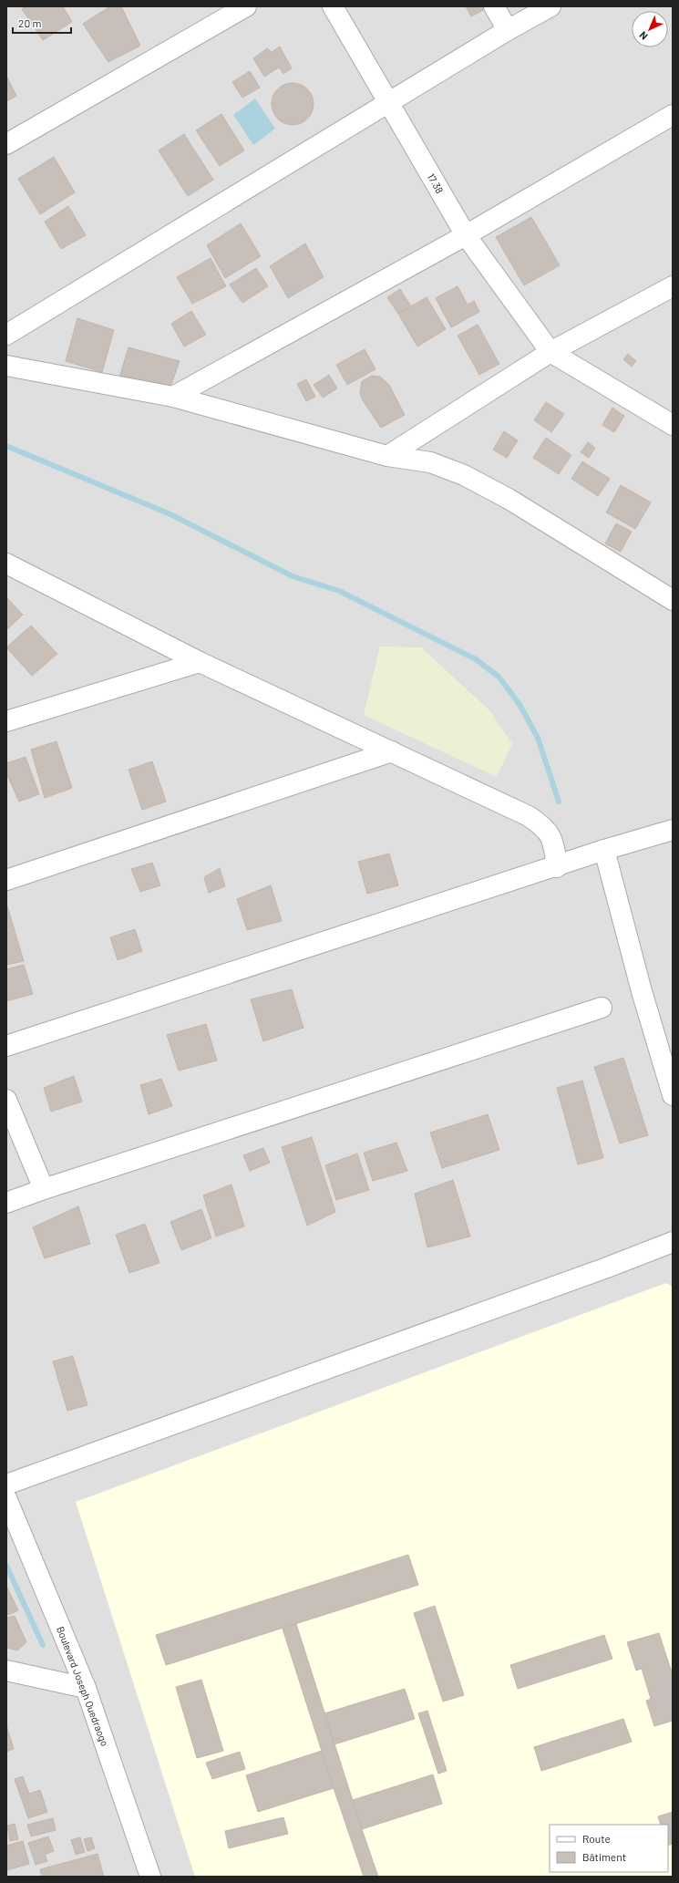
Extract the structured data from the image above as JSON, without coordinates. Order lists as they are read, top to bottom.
{
  "streets": {
    "street": ["17.38", "Boulevard Joseph Ouedraogo"]
  },
  "legend": ["Route", "Bâtiment"],
  "scale_bar": "20 m",
  "north": "bottom left"
}
